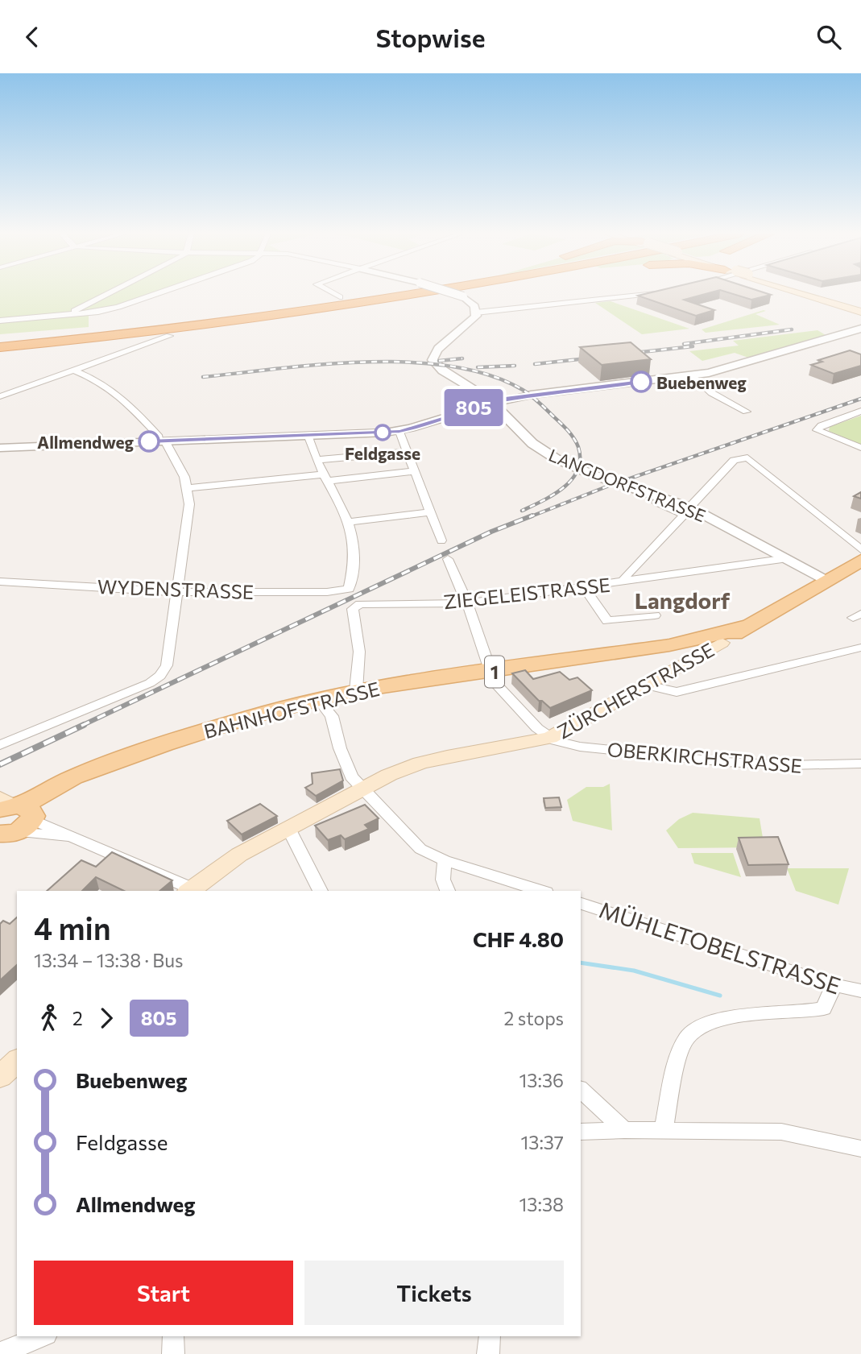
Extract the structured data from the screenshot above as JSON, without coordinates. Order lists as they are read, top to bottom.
{
  "streets": {
    "main road": ["1", "ZÜRCHERSTRASSE", "BAHNHOFSTRASSE"],
    "street": [
      "LANGDORFSTRASSE",
      "WYDENSTRASSE",
      "ZIEGELEISTRASSE",
      "OBERKIRCHSTRASSE",
      "MÜHLETOBELSTRASSE"
    ]
  },
  "crossings": [
    ["LANGDORFSTRASSE", "ZIEGELEISTRASSE"],
    ["LANGDORFSTRASSE", "ZÜRCHERSTRASSE"],
    ["ZIEGELEISTRASSE", "BAHNHOFSTRASSE"],
    ["ZÜRCHERSTRASSE", "BAHNHOFSTRASSE"],
    ["ZÜRCHERSTRASSE", "OBERKIRCHSTRASSE"]
  ],
  "districts": ["Langdorf"],
  "places": ["Buebenweg", "Feldgasse", "Allmendweg"],
  "lines": ["bus line 805"],
  "page": {
    "header": "Stopwise",
    "on_map": "805",
    "heading": ["4 min", "13:34 – 13:38 · Bus", "CHF 4.80"],
    "legs": ["2", "805", "2 stops"],
    "list": [
      {
        "name": "Buebenweg",
        "value": "13:36"
      },
      {
        "name": "Feldgasse",
        "value": "13:37"
      },
      {
        "name": "Allmendweg",
        "value": "13:38"
      }
    ],
    "buttons": ["Start", "Tickets"]
  }
}
